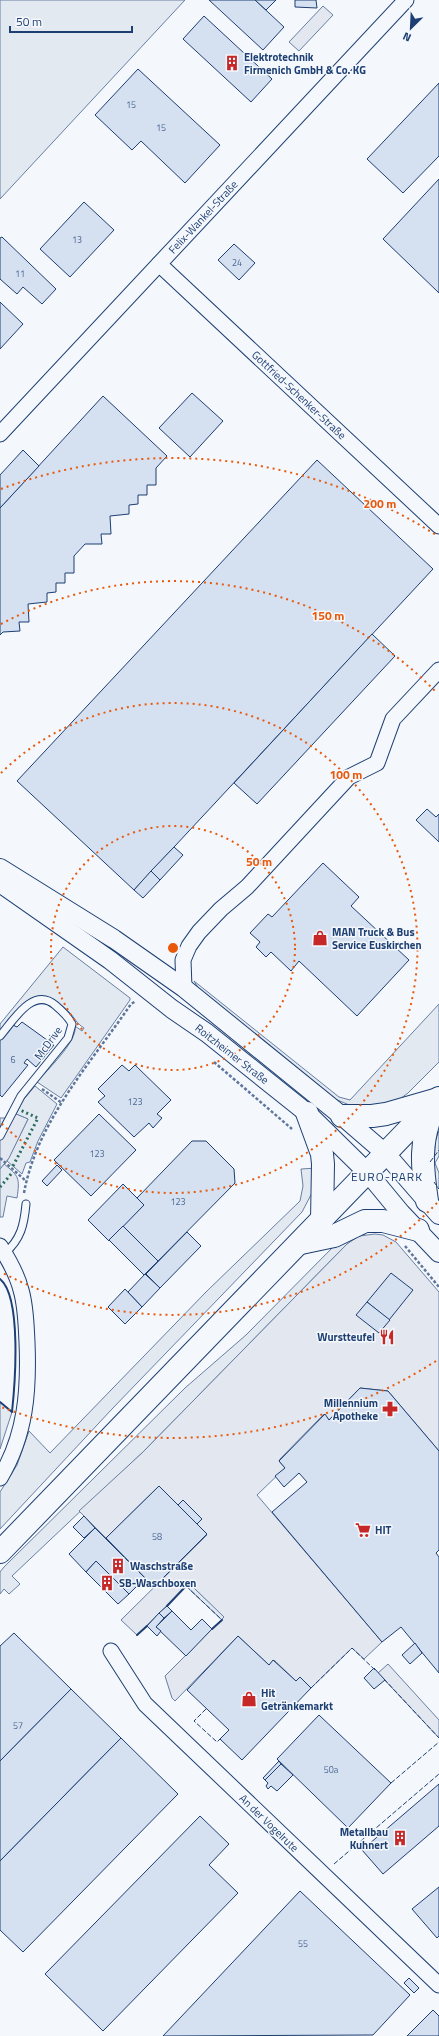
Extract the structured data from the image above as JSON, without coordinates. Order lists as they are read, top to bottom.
{
  "streets": {
    "street": [
      "Felix-Wankel-Straße",
      "Gottfried-Schenker-Straße",
      "Roitzheimer Straße",
      "An der Vogelrute"
    ],
    "lane": ["McDrive"]
  },
  "crossings": [
    ["Felix-Wankel-Straße", "Gottfried-Schenker-Straße"]
  ],
  "districts": ["EURO-PARK"],
  "places": {
    "building": [
      "Elektrotechnik Firmenich GmbH & Co. KG",
      "Waschstraße",
      "SB-Waschboxen",
      "Metallbau Kuhnert"
    ],
    "shop": ["MAN Truck & Bus Service Euskirchen", "Hit Getränkemarkt"],
    "restaurant": ["Wurstteufel"],
    "pharmacy": ["Millennium Apotheke"],
    "supermarket": ["HIT"]
  },
  "house_numbers": [
    "15",
    "15",
    "13",
    "24",
    "11",
    "6",
    "123",
    "123",
    "123",
    "58",
    "57",
    "50a",
    "55"
  ],
  "scale_bar": "50 m",
  "north": "bottom left",
  "rings": [
    "200 m",
    "150 m",
    "100 m",
    "50 m"
  ]
}
